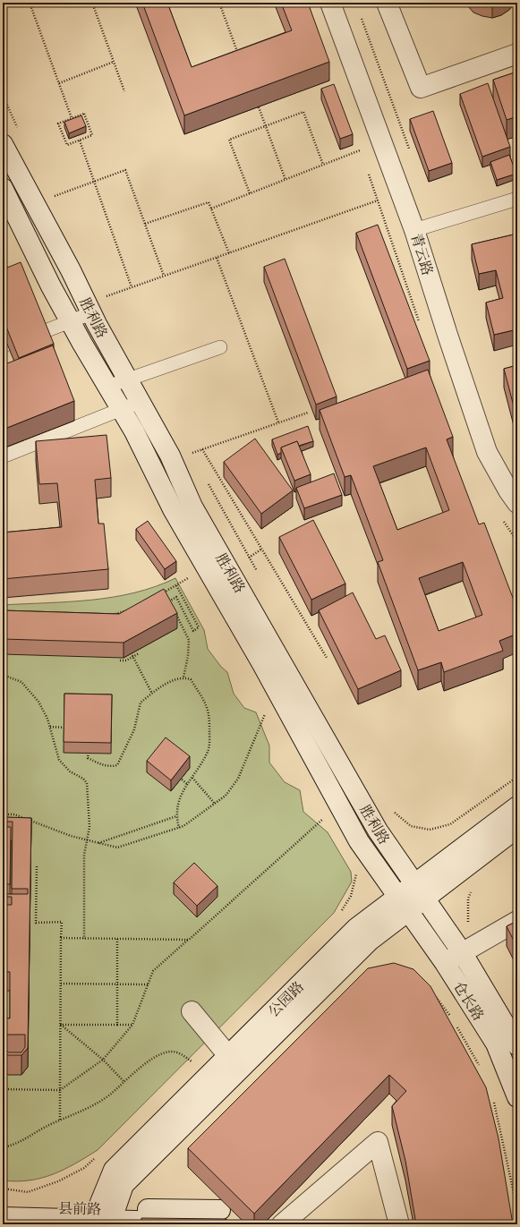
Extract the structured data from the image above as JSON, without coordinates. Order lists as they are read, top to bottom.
{
  "streets": {
    "street": [
      "青云路",
      "胜利路",
      "公园路",
      "仓长路",
      "县前路"
    ]
  },
  "crossings": [
    ["胜利路", "公园路"],
    ["胜利路", "仓长路"],
    ["公园路", "仓长路"],
    ["公园路", "县前路"]
  ]
}
